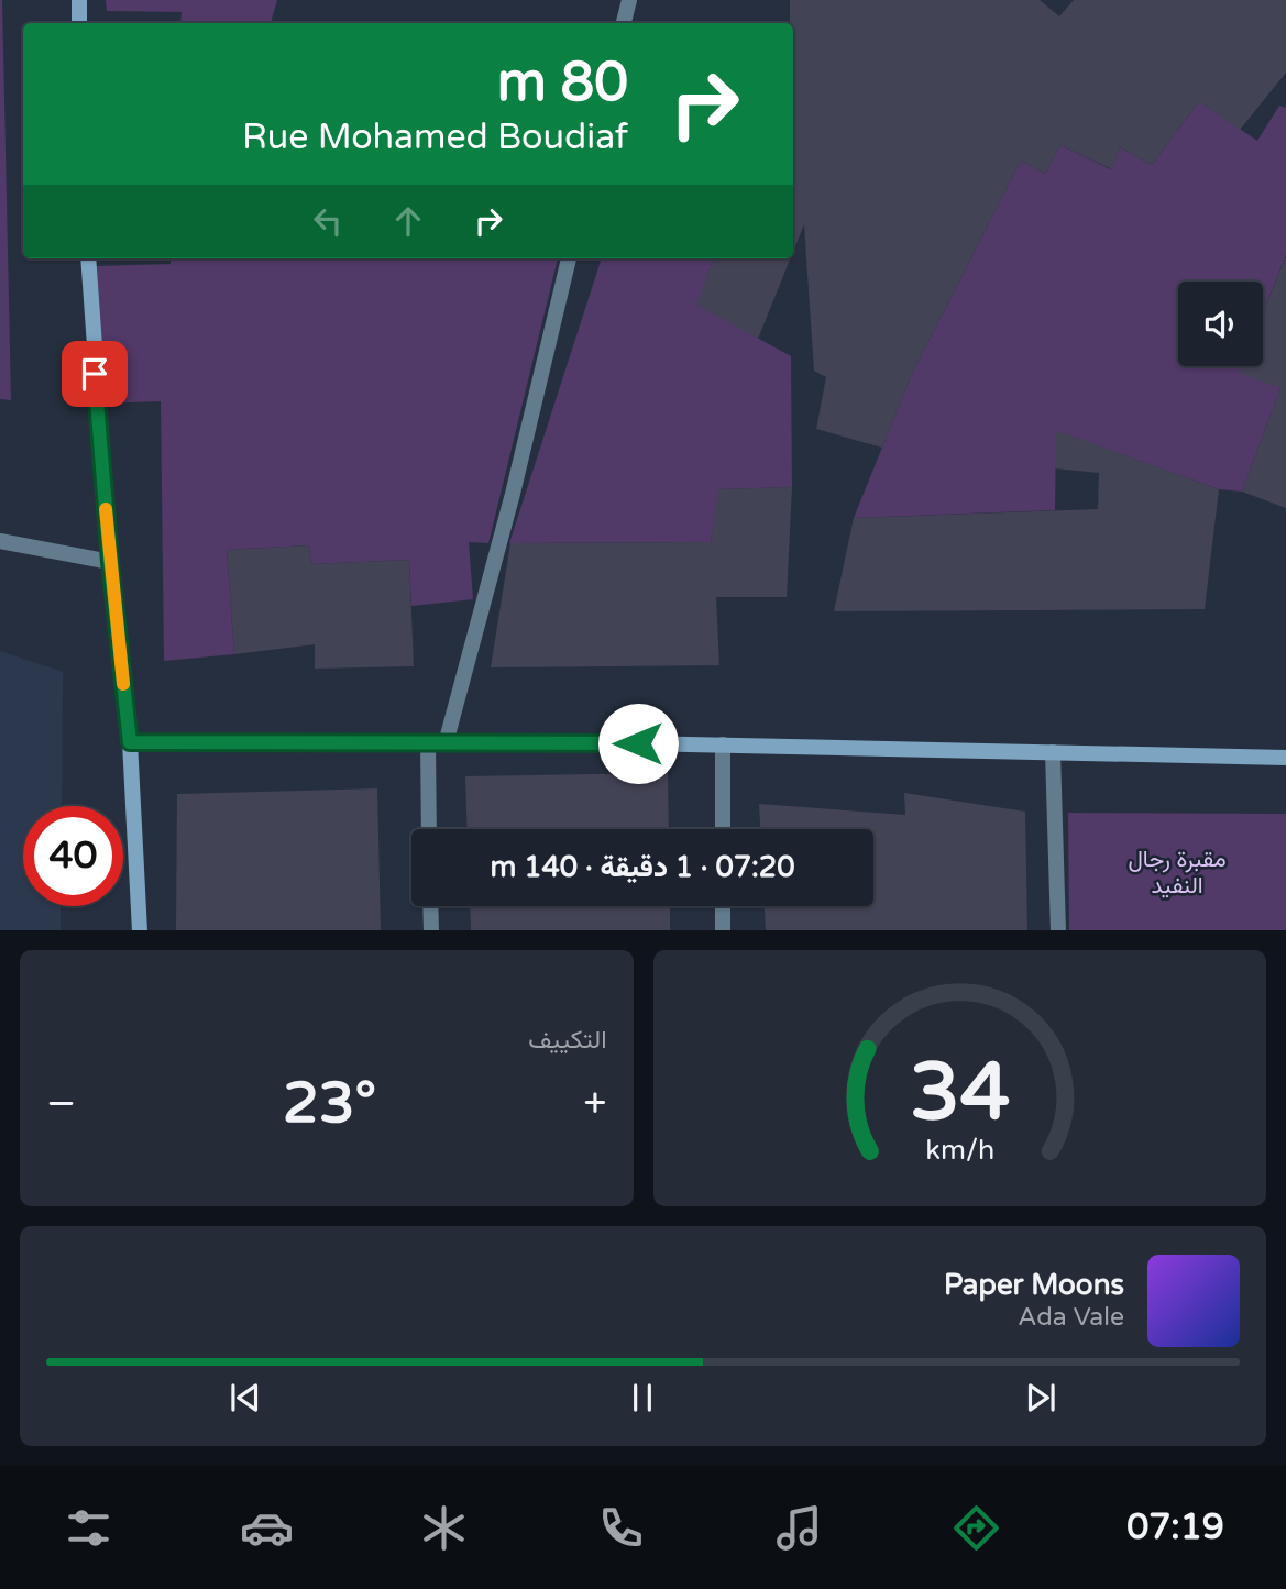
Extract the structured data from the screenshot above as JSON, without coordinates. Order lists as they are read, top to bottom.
{
  "parks": ["مقبرة رجال النفيد"],
  "page": {
    "turn": ["80 m", "Rue Mohamed Boudiaf"],
    "limit": "40",
    "trip": "07:20 · 1 دقيقة · 140 m",
    "tile": "التكييف",
    "heat": ["−", "23°", "+"],
    "song": ["Paper Moons", "Ada Vale"],
    "tabs": "07:19",
    "gauge": ["34", "km/h"]
  }
}
